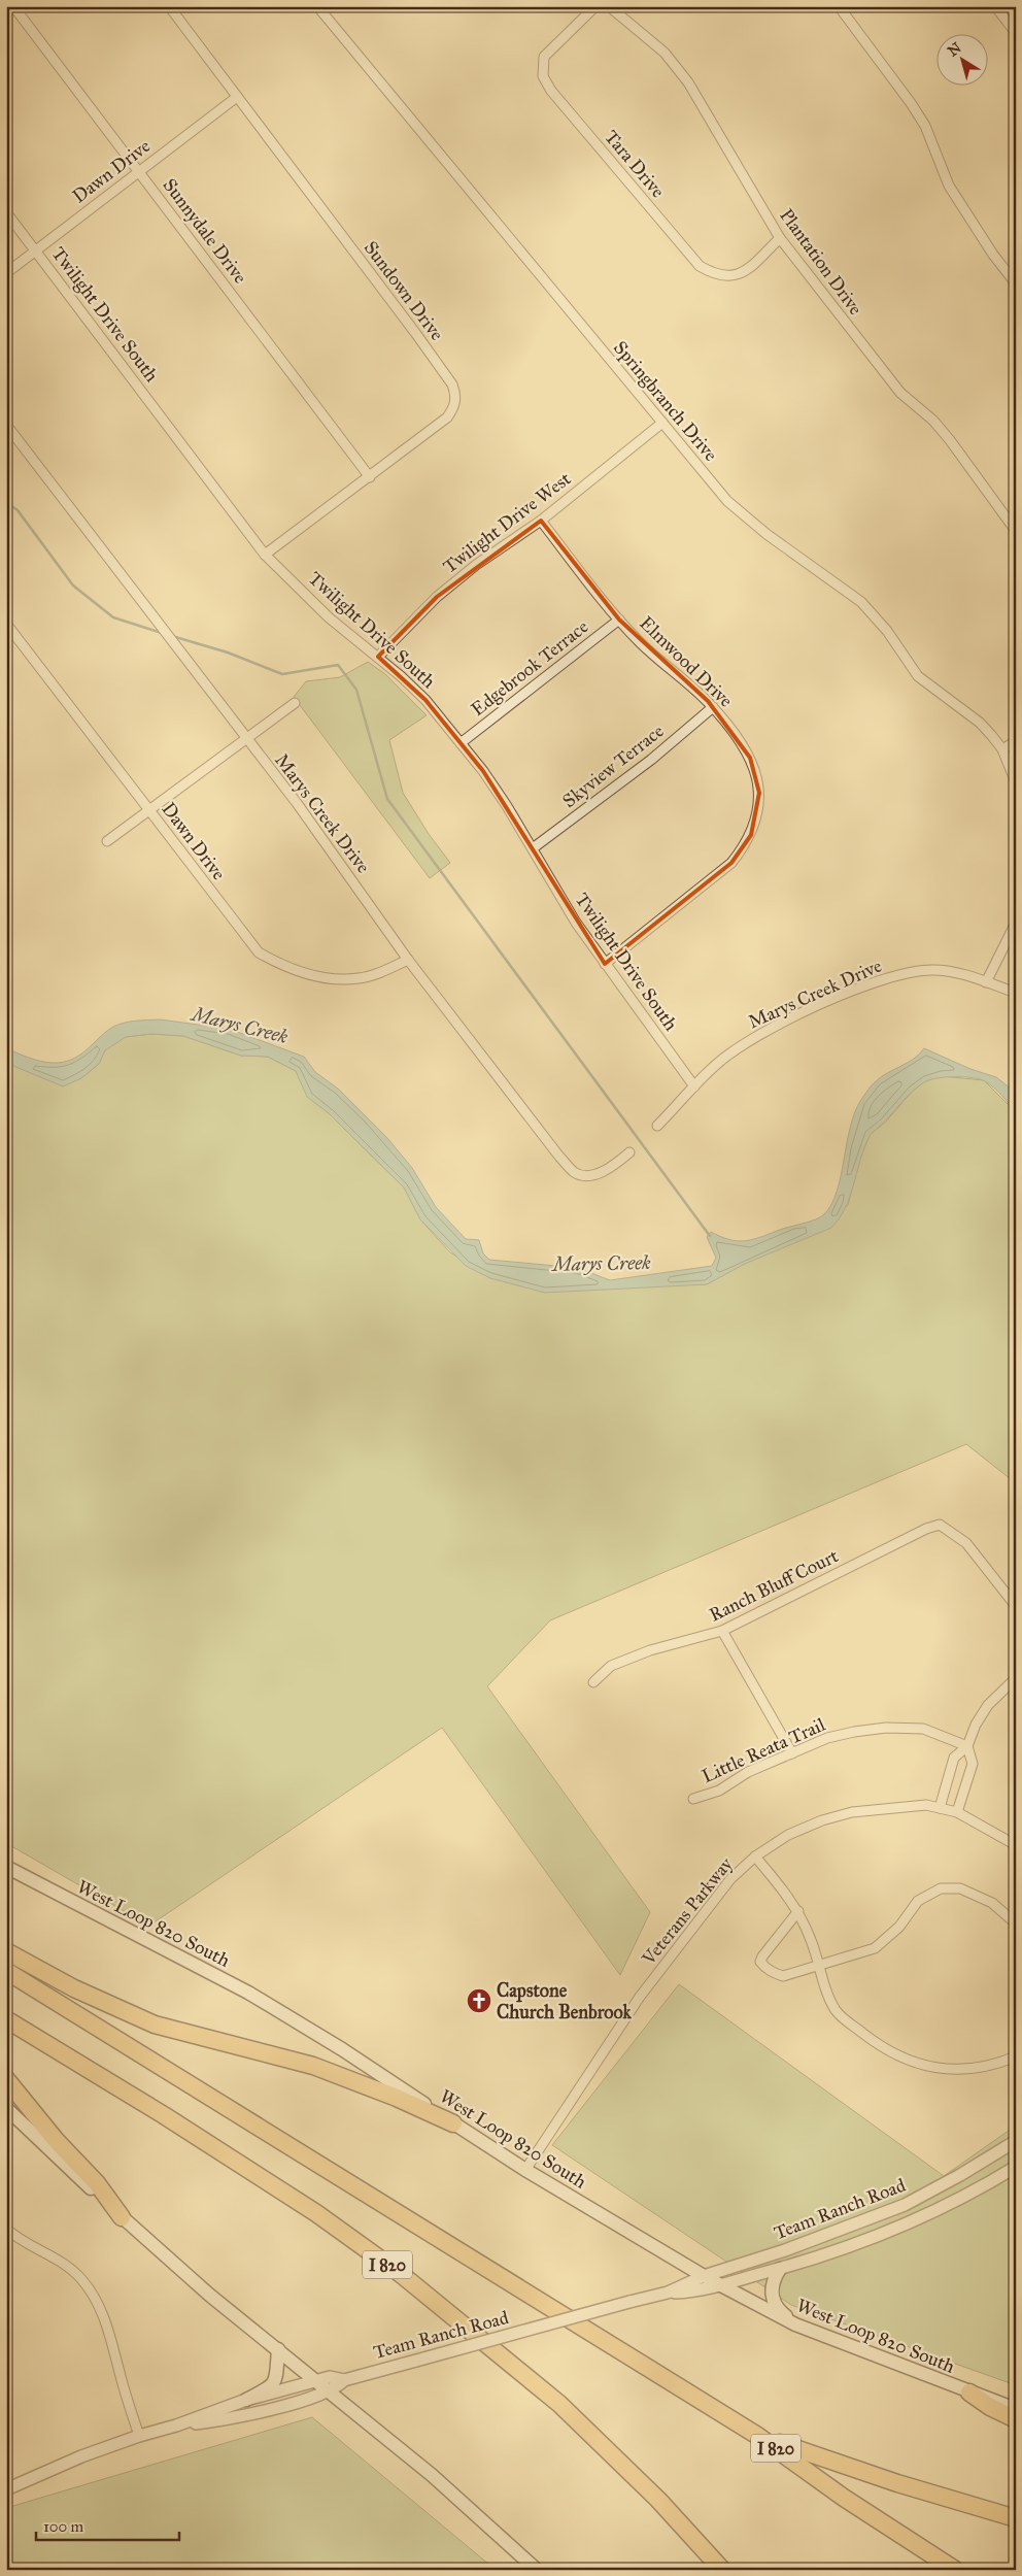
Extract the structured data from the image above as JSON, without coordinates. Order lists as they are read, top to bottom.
{
  "streets": {
    "highway": ["I 820"],
    "main road": ["West Loop 820 South"],
    "street": [
      "Tara Drive",
      "Dawn Drive",
      "Sunnydale Drive",
      "Plantation Drive",
      "Sundown Drive",
      "Twilight Drive South",
      "Springbranch Drive",
      "Twilight Drive West",
      "Elmwood Drive",
      "Edgebrook Terrace",
      "Skyview Terrace",
      "Marys Creek Drive",
      "Ranch Bluff Court",
      "Little Reata Trail",
      "Veterans Parkway",
      "Team Ranch Road"
    ]
  },
  "crossings": [
    ["Tara Drive", "Plantation Drive"],
    ["Dawn Drive", "Sunnydale Drive"],
    ["Dawn Drive", "Sundown Drive"],
    ["Dawn Drive", "Twilight Drive South"],
    ["Dawn Drive", "Marys Creek Drive"],
    ["Sunnydale Drive", "Sundown Drive"],
    ["Sundown Drive", "Twilight Drive South"],
    ["Twilight Drive South", "Twilight Drive West"],
    ["Twilight Drive South", "Elmwood Drive"],
    ["Twilight Drive South", "Edgebrook Terrace"],
    ["Twilight Drive South", "Skyview Terrace"],
    ["Twilight Drive South", "Marys Creek Drive"],
    ["Springbranch Drive", "Twilight Drive West"],
    ["Twilight Drive West", "Elmwood Drive"],
    ["Elmwood Drive", "Edgebrook Terrace"],
    ["Elmwood Drive", "Skyview Terrace"],
    ["Veterans Parkway", "West Loop 820 South"],
    ["West Loop 820 South", "Team Ranch Road"]
  ],
  "water": ["Marys Creek"],
  "places": {
    "church": ["Capstone Church Benbrook"]
  },
  "scale_bar": "100 m",
  "north": "top left"
}
